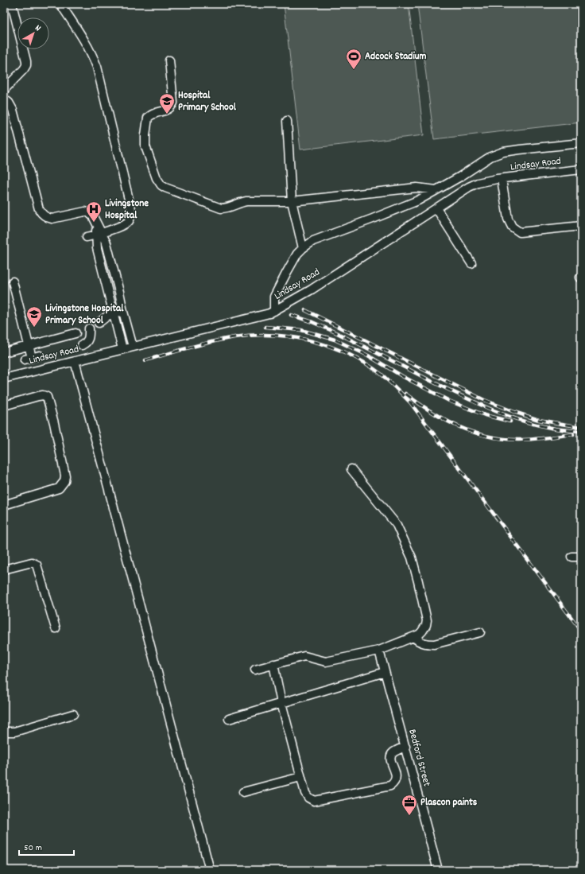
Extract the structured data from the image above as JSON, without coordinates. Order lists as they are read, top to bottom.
{
  "streets": {
    "street": ["Lindsay Road", "Bedford Street"]
  },
  "places": {
    "sports": ["Adcock Stadium"],
    "school or university": ["Hospital Primary School", "Livingstone Hospital Primary School"],
    "hospital": ["Livingstone Hospital"],
    "office": ["Plascon paints"]
  },
  "scale_bar": "50 m",
  "north": "top right"
}
